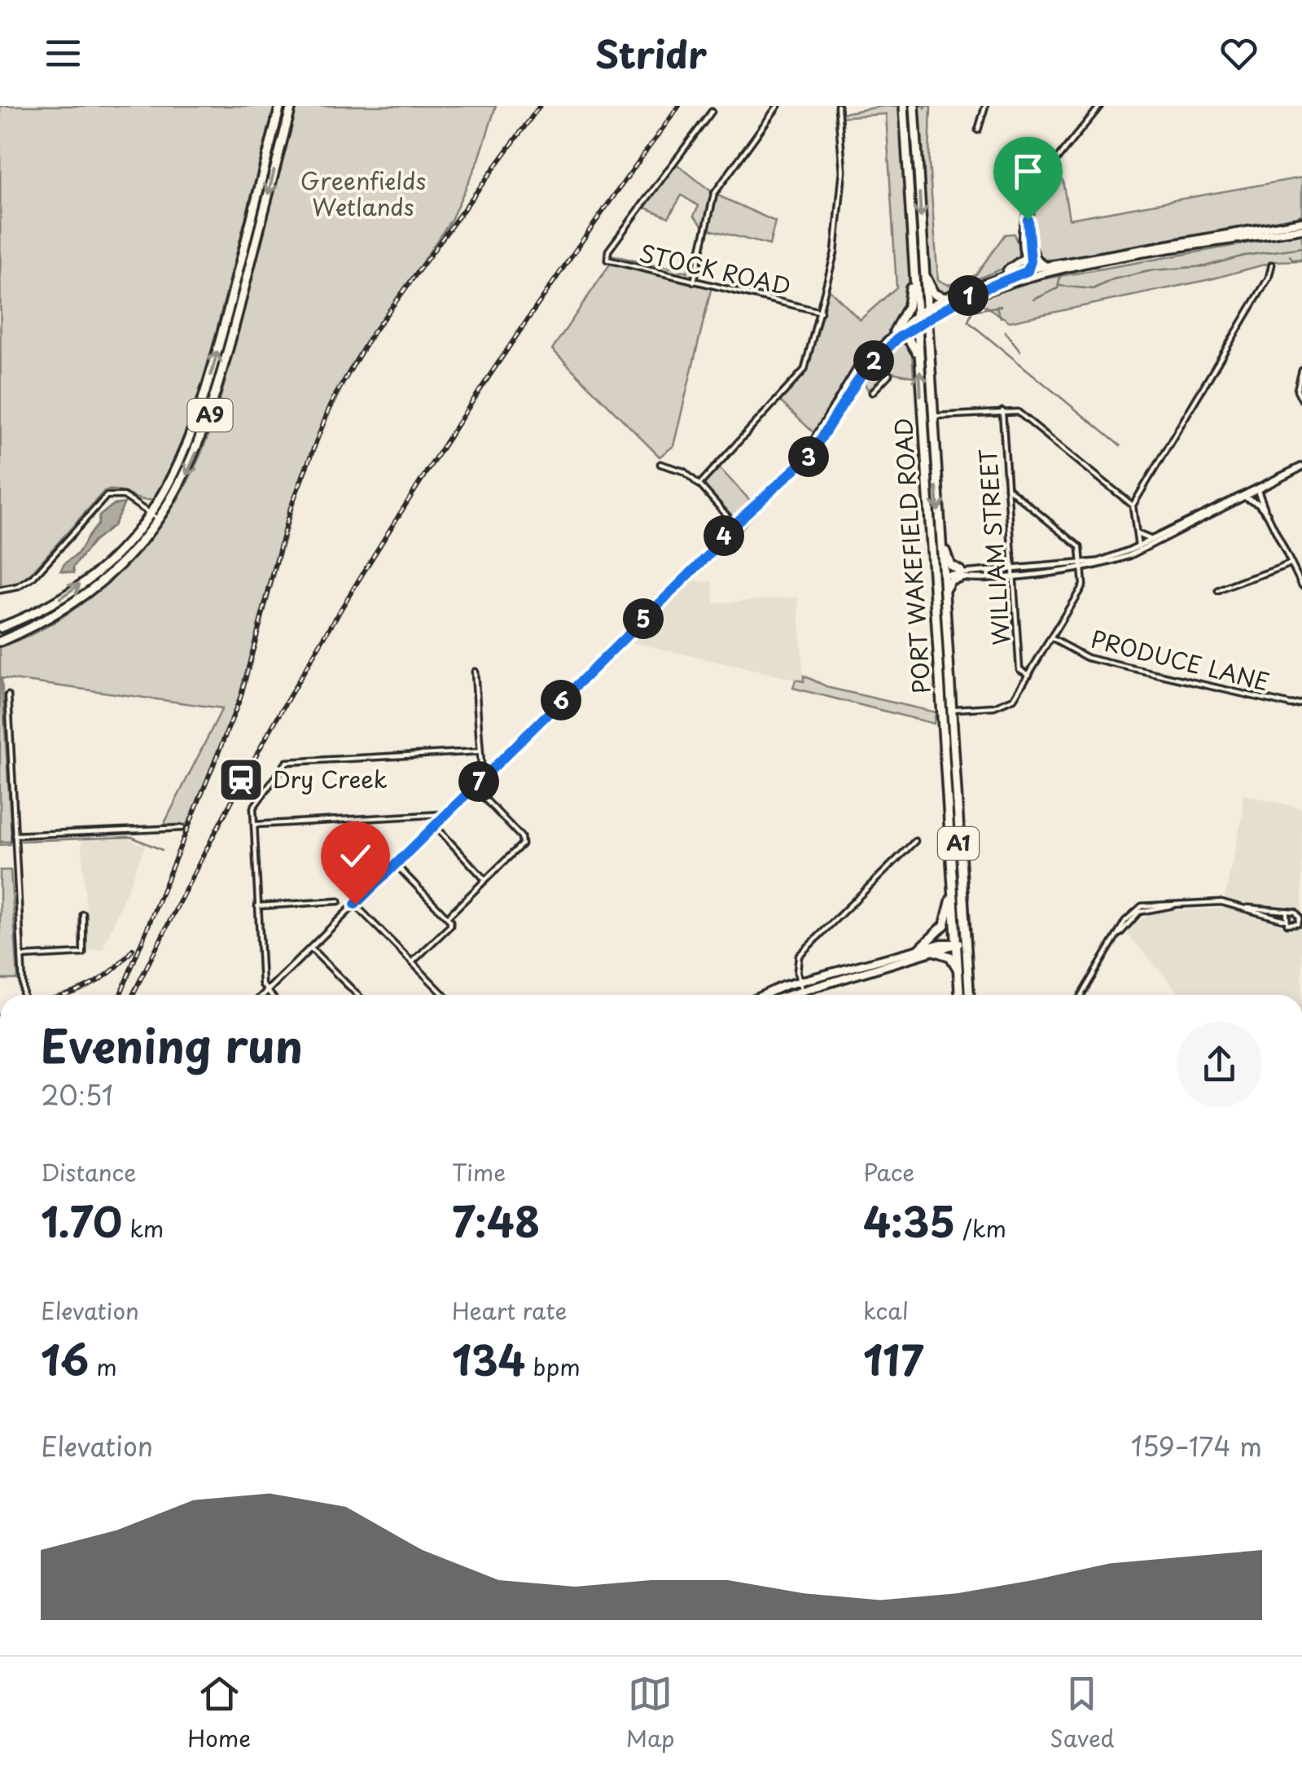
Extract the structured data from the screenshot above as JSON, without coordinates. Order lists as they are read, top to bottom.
{
  "streets": {
    "highway": ["A9", "PORT WAKEFIELD ROAD", "A1"],
    "street": ["STOCK ROAD", "WILLIAM STREET", "PRODUCE LANE"]
  },
  "parks": ["Greenfields Wetlands"],
  "places": {
    "station": ["Dry Creek"]
  },
  "page": {
    "header": "Stridr",
    "pins": [
      "1",
      "2",
      "3",
      "4",
      "5",
      "6",
      "7"
    ],
    "heading": ["Evening run", "20:51"],
    "stats": [
      ["Distance", "1.70 km"],
      ["Time", "7:48"],
      ["Pace", "4:35 /km"],
      ["Elevation", "16 m"],
      ["Heart rate", "134 bpm"],
      ["kcal", "117"]
    ],
    "chart": ["Elevation", "159–174 m"],
    "tabs": ["Home", "Map", "Saved"]
  }
}
